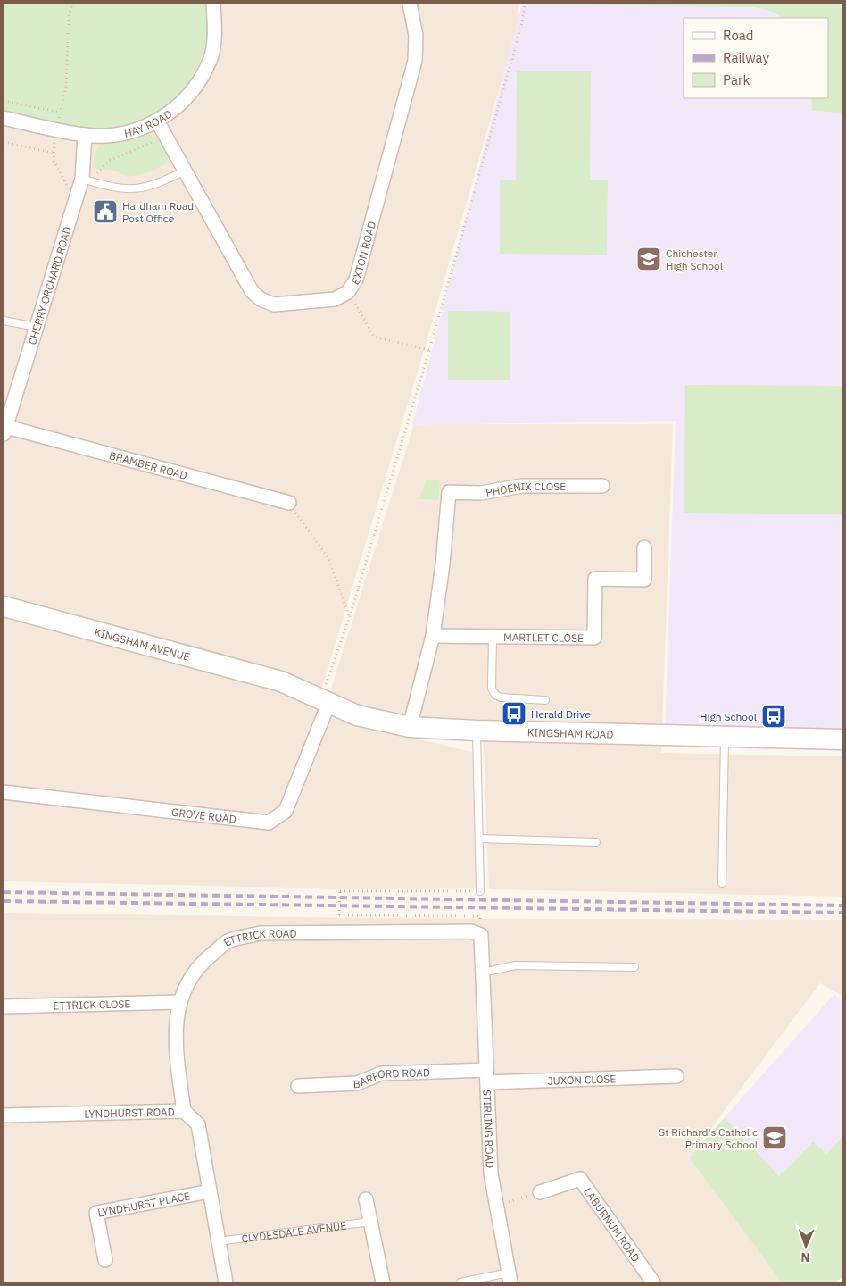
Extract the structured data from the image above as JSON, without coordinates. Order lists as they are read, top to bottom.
{
  "streets": {
    "street": [
      "HAY ROAD",
      "EXTON ROAD",
      "CHERRY ORCHARD ROAD",
      "BRAMBER ROAD",
      "PHOENIX CLOSE",
      "MARTLET CLOSE",
      "KINGSHAM AVENUE",
      "KINGSHAM ROAD",
      "GROVE ROAD",
      "ETTRICK ROAD",
      "ETTRICK CLOSE",
      "BARFORD ROAD",
      "JUXON CLOSE",
      "LYNDHURST ROAD",
      "STIRLING ROAD",
      "LYNDHURST PLACE",
      "LABURNUM ROAD"
    ],
    "lane": ["CLYDESDALE AVENUE"]
  },
  "crossings": [
    ["HAY ROAD", "EXTON ROAD"],
    ["HAY ROAD", "CHERRY ORCHARD ROAD"],
    ["CHERRY ORCHARD ROAD", "BRAMBER ROAD"],
    ["PHOENIX CLOSE", "MARTLET CLOSE"],
    ["KINGSHAM AVENUE", "KINGSHAM ROAD"],
    ["KINGSHAM ROAD", "GROVE ROAD"],
    ["ETTRICK ROAD", "ETTRICK CLOSE"],
    ["ETTRICK ROAD", "LYNDHURST ROAD"],
    ["ETTRICK ROAD", "STIRLING ROAD"],
    ["BARFORD ROAD", "JUXON CLOSE"],
    ["BARFORD ROAD", "STIRLING ROAD"],
    ["JUXON CLOSE", "STIRLING ROAD"],
    ["LYNDHURST ROAD", "LYNDHURST PLACE"],
    ["LYNDHURST ROAD", "CLYDESDALE AVENUE"]
  ],
  "places": {
    "public building": ["Hardham Road Post Office"],
    "school or university": ["Chichester High School", "St Richard's Catholic Primary School"],
    "bus stop": ["Herald Drive", "High School"]
  },
  "legend": ["Road", "Railway", "Park"],
  "north": "bottom"
}
